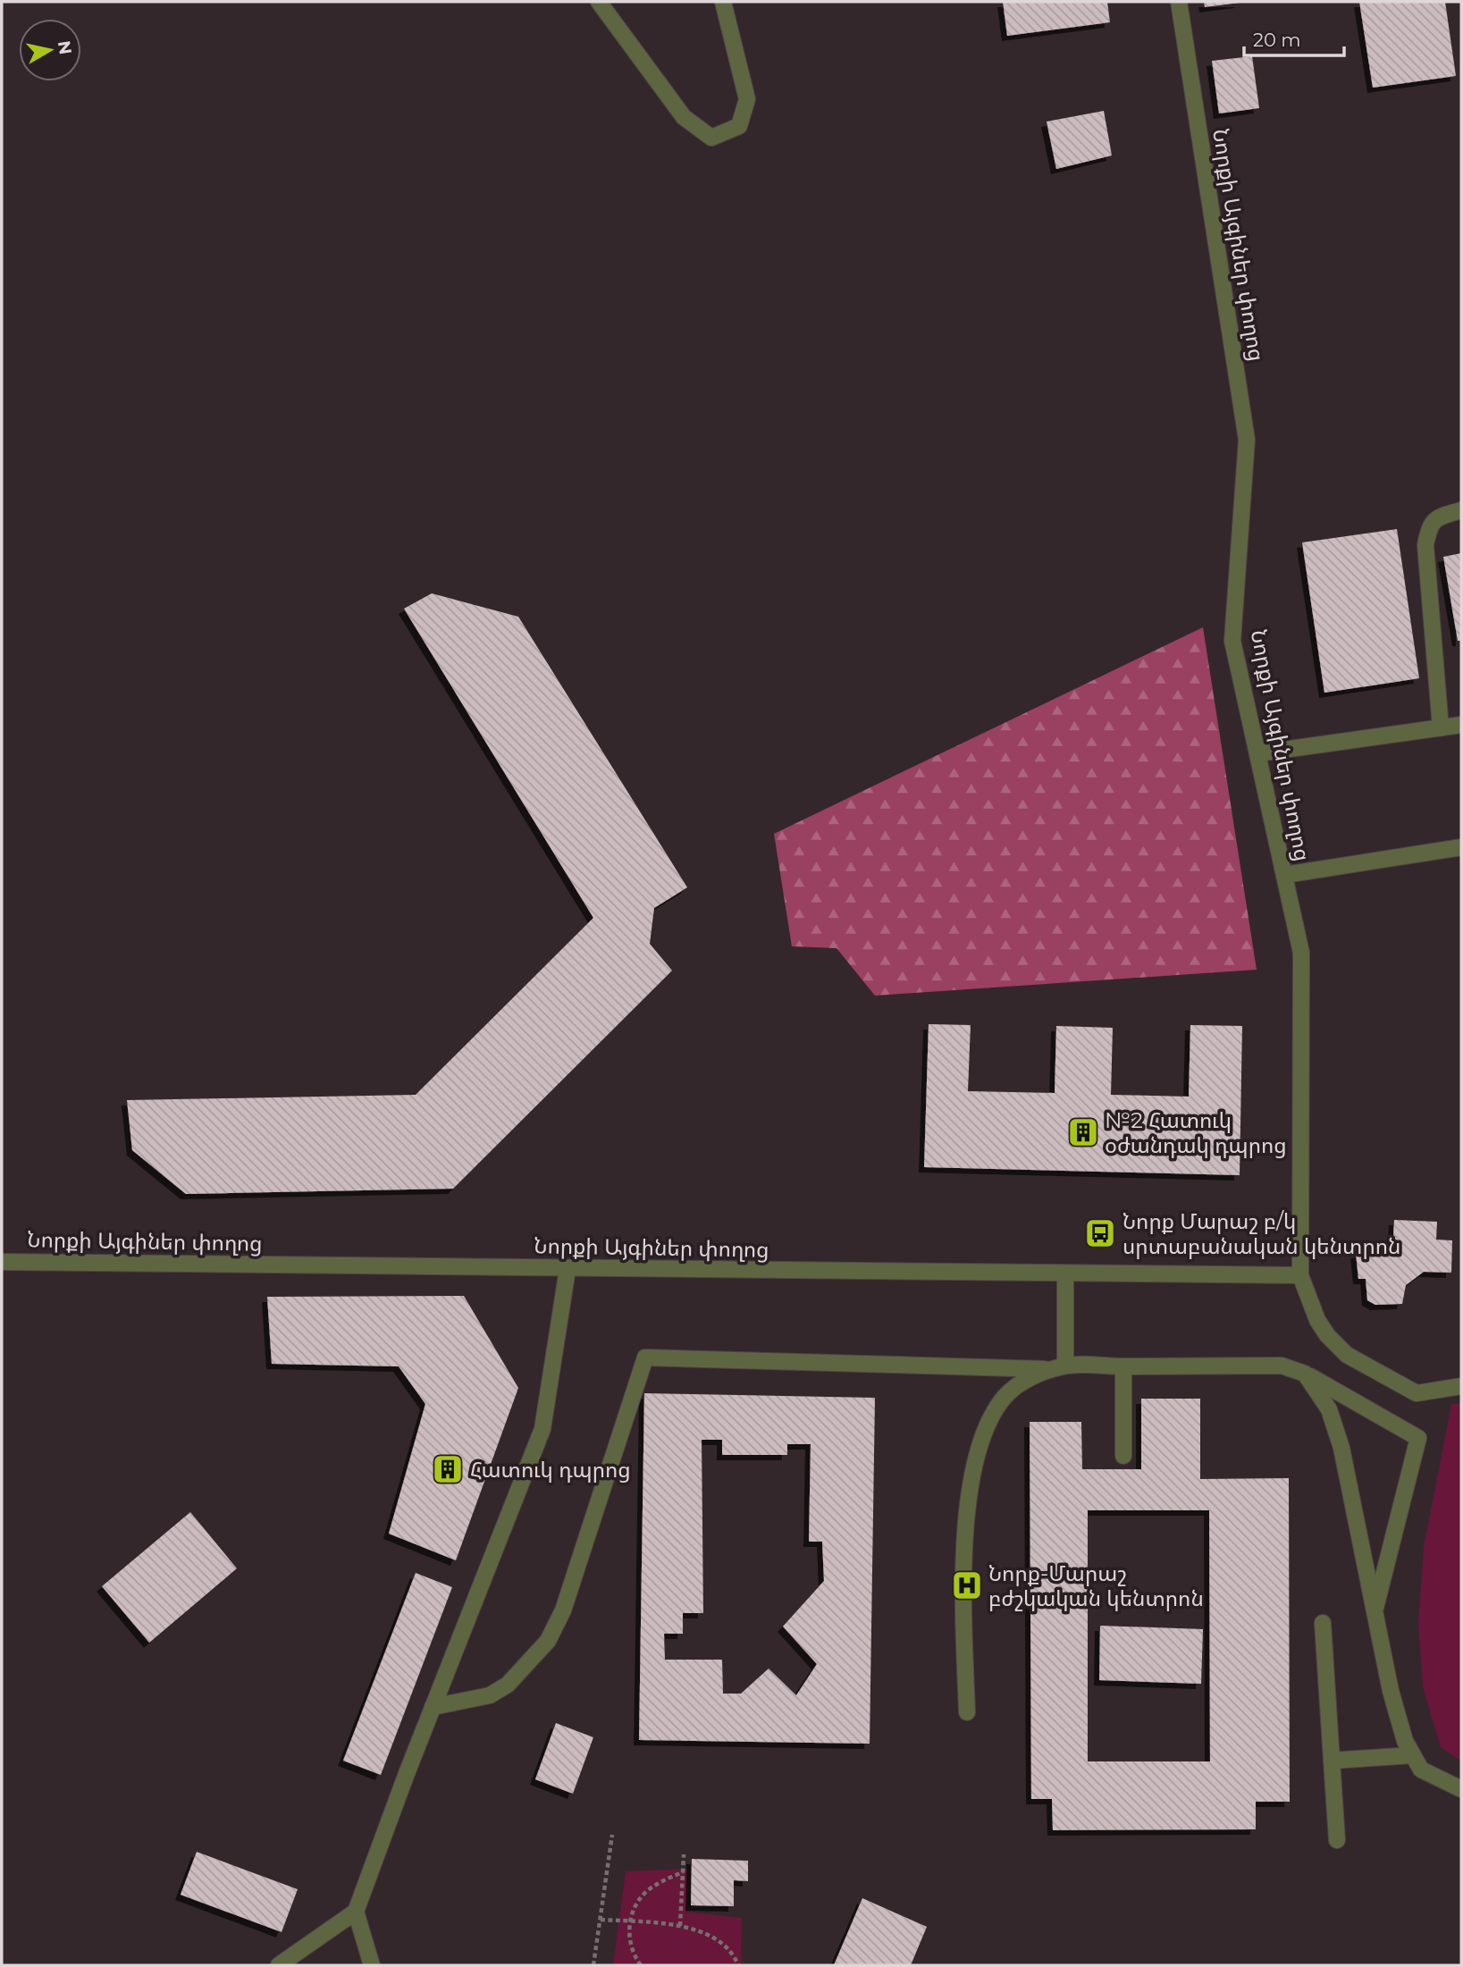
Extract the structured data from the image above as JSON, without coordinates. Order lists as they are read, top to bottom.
{
  "streets": {
    "street": ["Նորքի Այգիներ փողոց"]
  },
  "places": {
    "building": ["№2 Հատուկ օժանդակ դպրոց", "Հատուկ դպրոց"],
    "bus stop": ["Նորք Մարաշ բ/կ սրտաբանական կենտրոն"],
    "hospital": ["Նորք-Մարաշ բժշկական կենտրոն"]
  },
  "scale_bar": "20 m",
  "north": "right"
}
